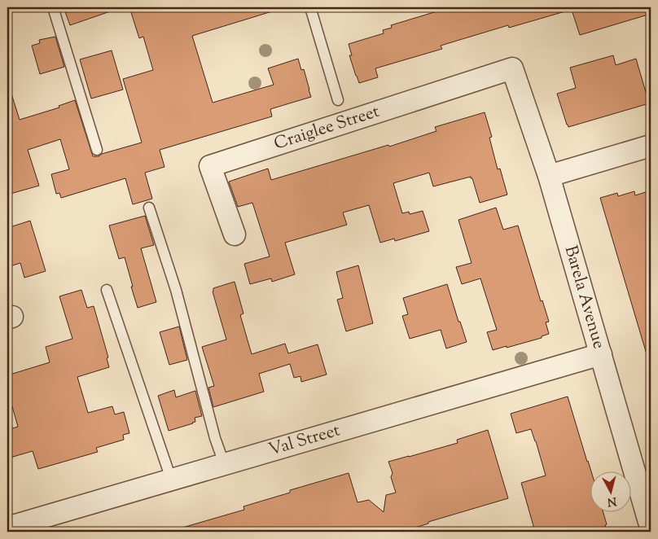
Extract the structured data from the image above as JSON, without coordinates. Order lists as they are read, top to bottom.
{
  "streets": {
    "street": ["Craiglee Street", "Barela Avenue", "Val Street"]
  },
  "crossings": [
    ["Craiglee Street", "Barela Avenue"],
    ["Barela Avenue", "Val Street"]
  ],
  "north": "bottom"
}
